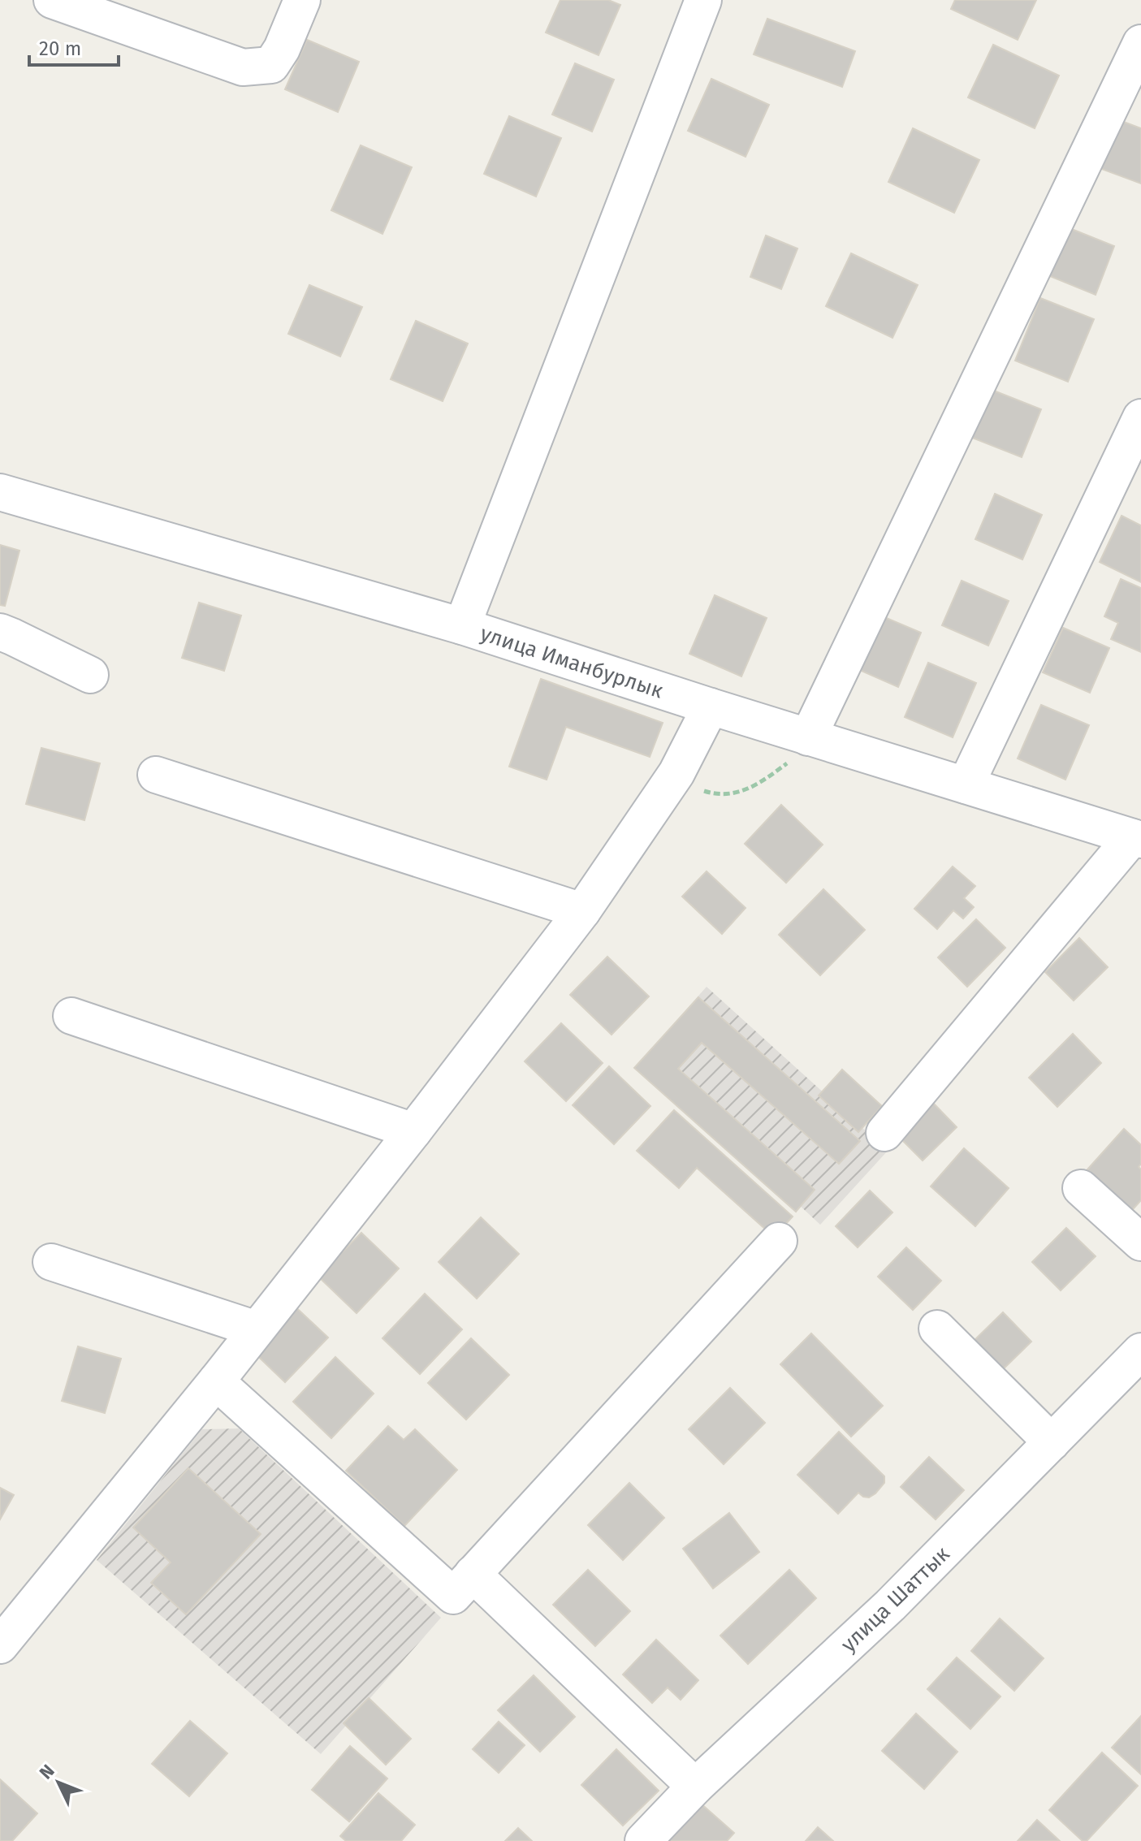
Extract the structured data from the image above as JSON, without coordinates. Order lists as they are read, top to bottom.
{
  "streets": {
    "street": ["улица Иманбурлык", "улица Шаттык"]
  },
  "scale_bar": "20 m",
  "north": "top left"
}
